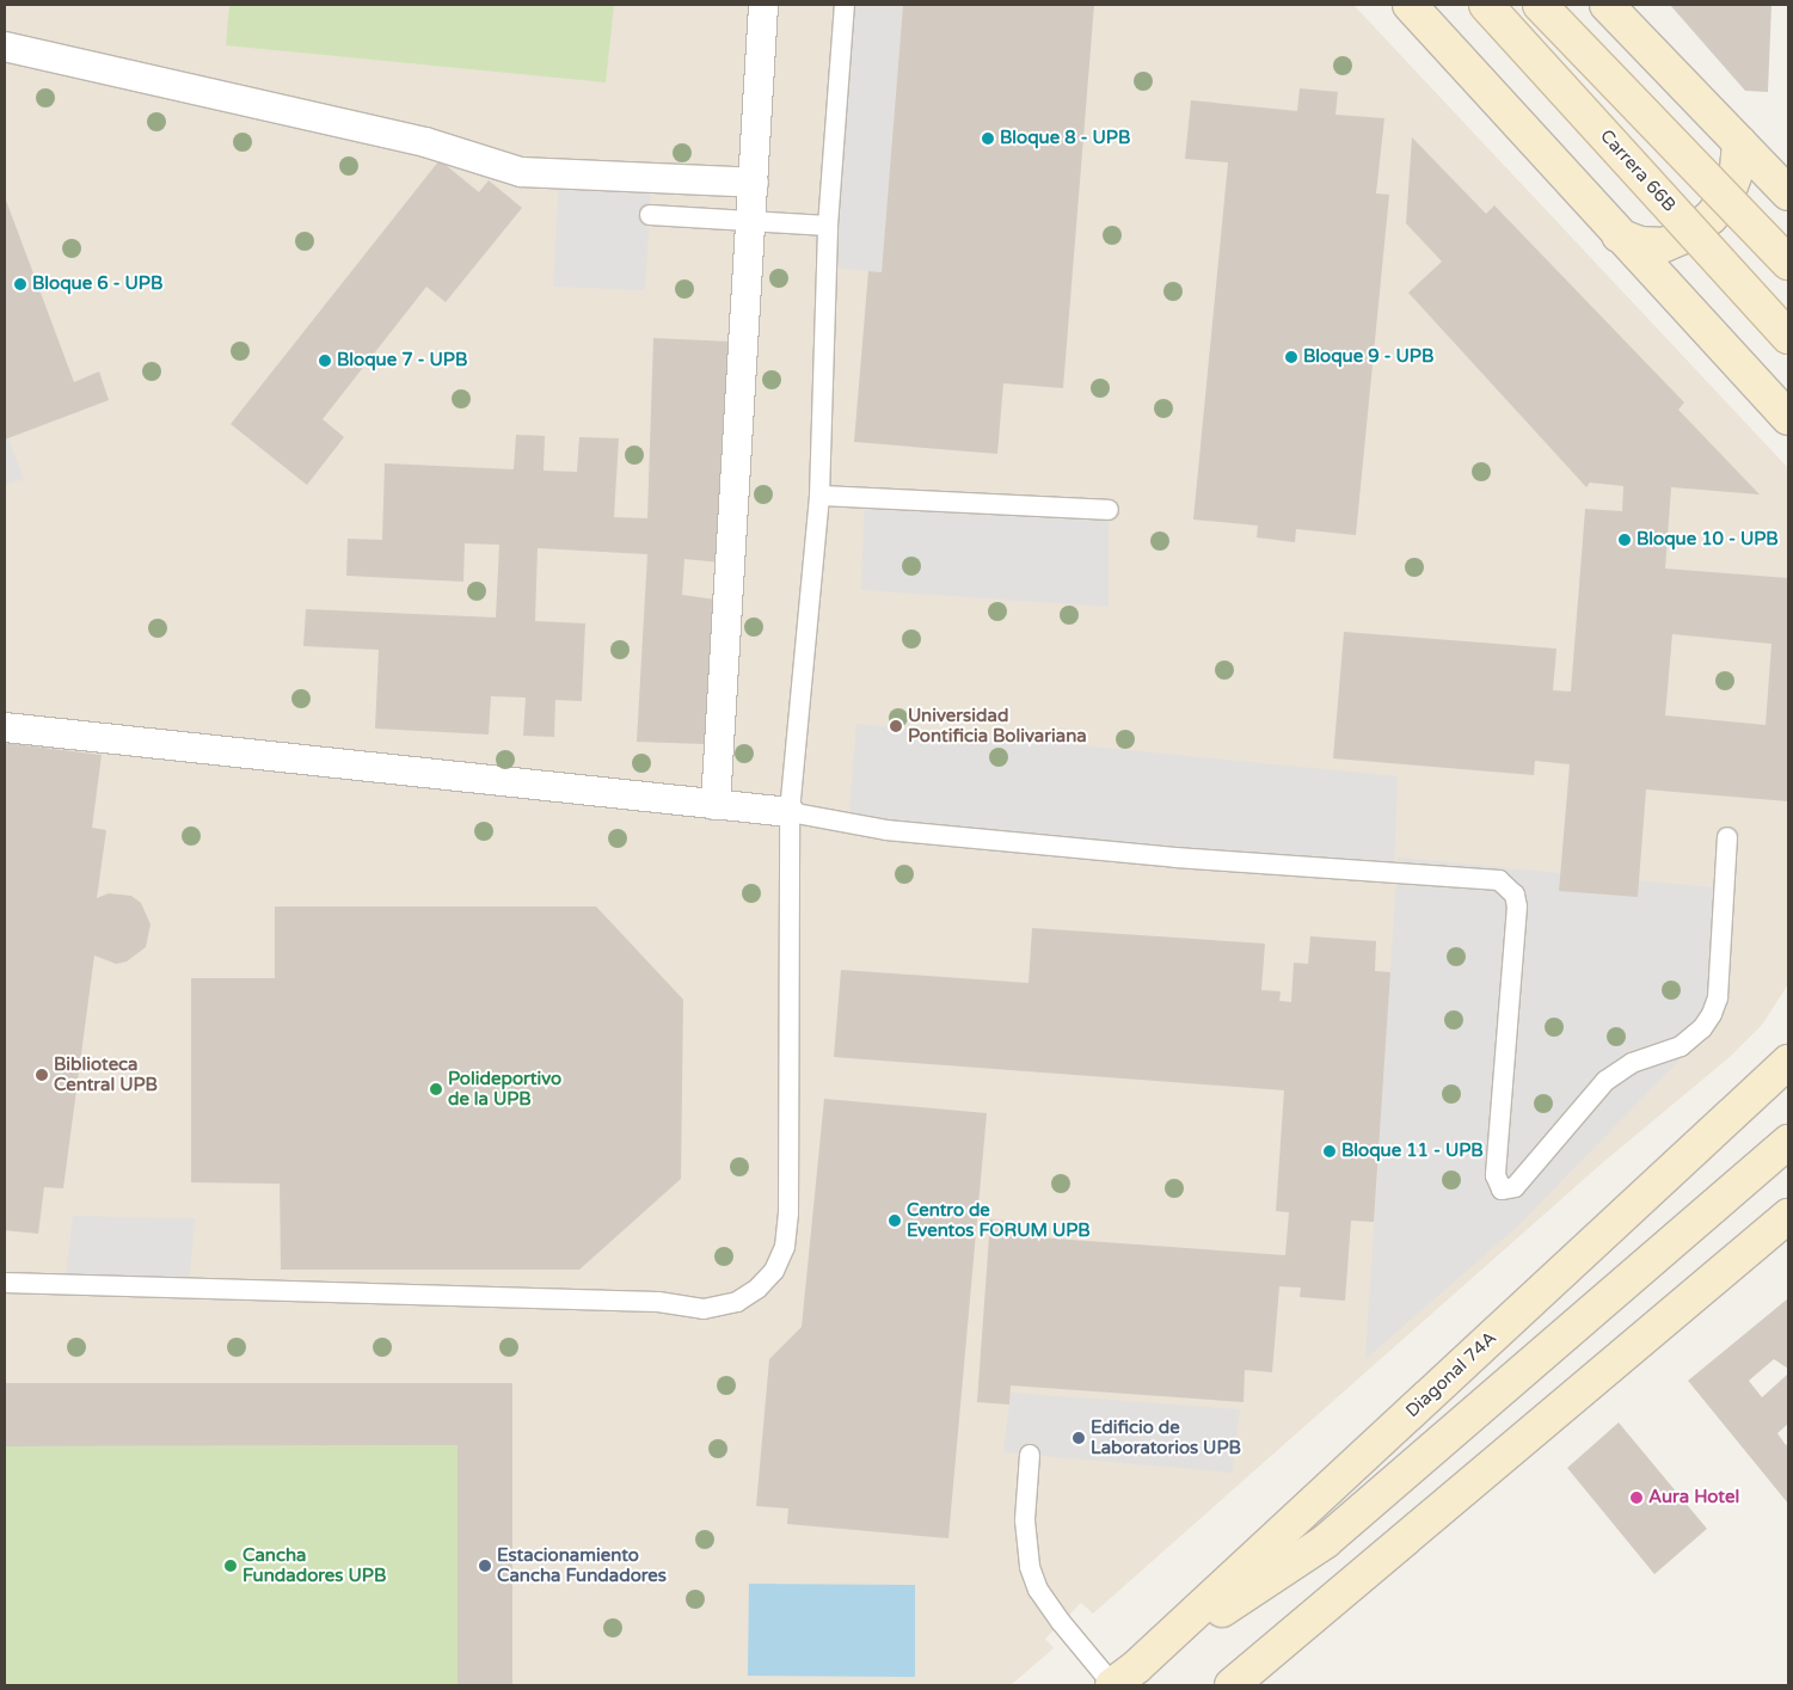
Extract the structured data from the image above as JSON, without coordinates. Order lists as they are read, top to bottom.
{
  "streets": {
    "main road": ["Carrera 66B", "Diagonal 74A"]
  },
  "places": [
    "Bloque 8 - UPB",
    "Bloque 6 - UPB",
    "Bloque 9 - UPB",
    "Bloque 7 - UPB",
    "Bloque 10 - UPB",
    "Universidad Pontificia Bolivariana",
    "Biblioteca Central UPB",
    "Polideportivo de la UPB",
    "Bloque 11 - UPB",
    "Centro de Eventos FORUM UPB",
    "Edificio de Laboratorios UPB",
    "Aura Hotel",
    "Cancha Fundadores UPB",
    "Estacionamiento Cancha Fundadores"
  ]
}
